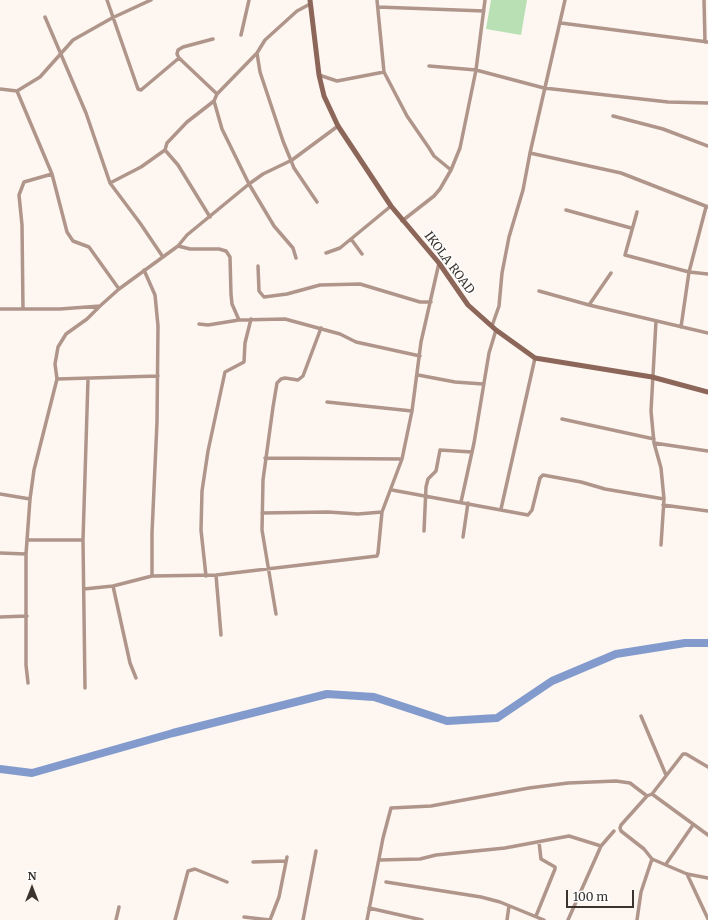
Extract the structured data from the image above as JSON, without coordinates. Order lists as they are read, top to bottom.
{
  "streets": {
    "street": ["IKOLA ROAD"]
  },
  "scale_bar": "100 m",
  "north": "top"
}
